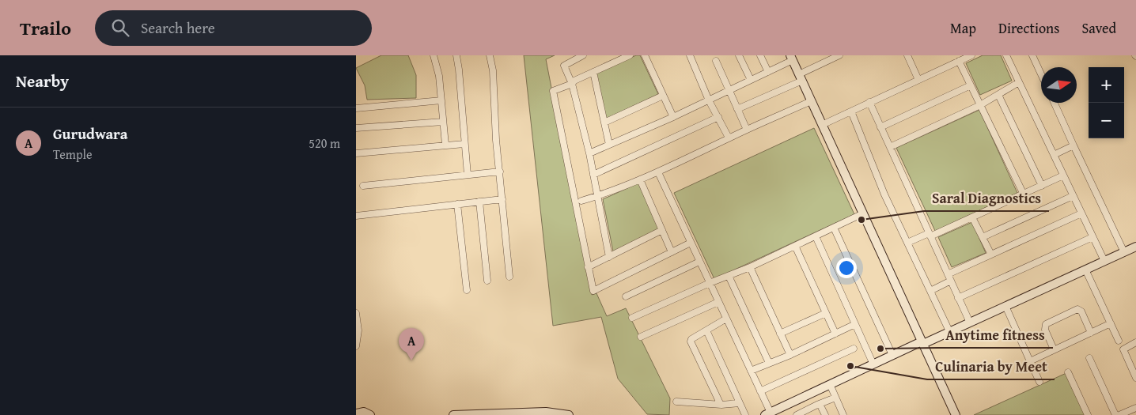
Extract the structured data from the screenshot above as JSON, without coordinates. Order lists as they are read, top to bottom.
{
  "places": ["Saral Diagnostics", "Anytime fitness", "Culinaria by Meet"],
  "north": "right",
  "page": {
    "header": "Trailo",
    "search": "Search here",
    "nav": ["Map", "Directions", "Saved"],
    "heading": "Nearby",
    "map_buttons": ["+", "−"],
    "list": [
      {
        "mark": "A",
        "name": "Gurudwara",
        "note": "Temple",
        "value": "520 m"
      }
    ],
    "pins": "A"
  }
}
